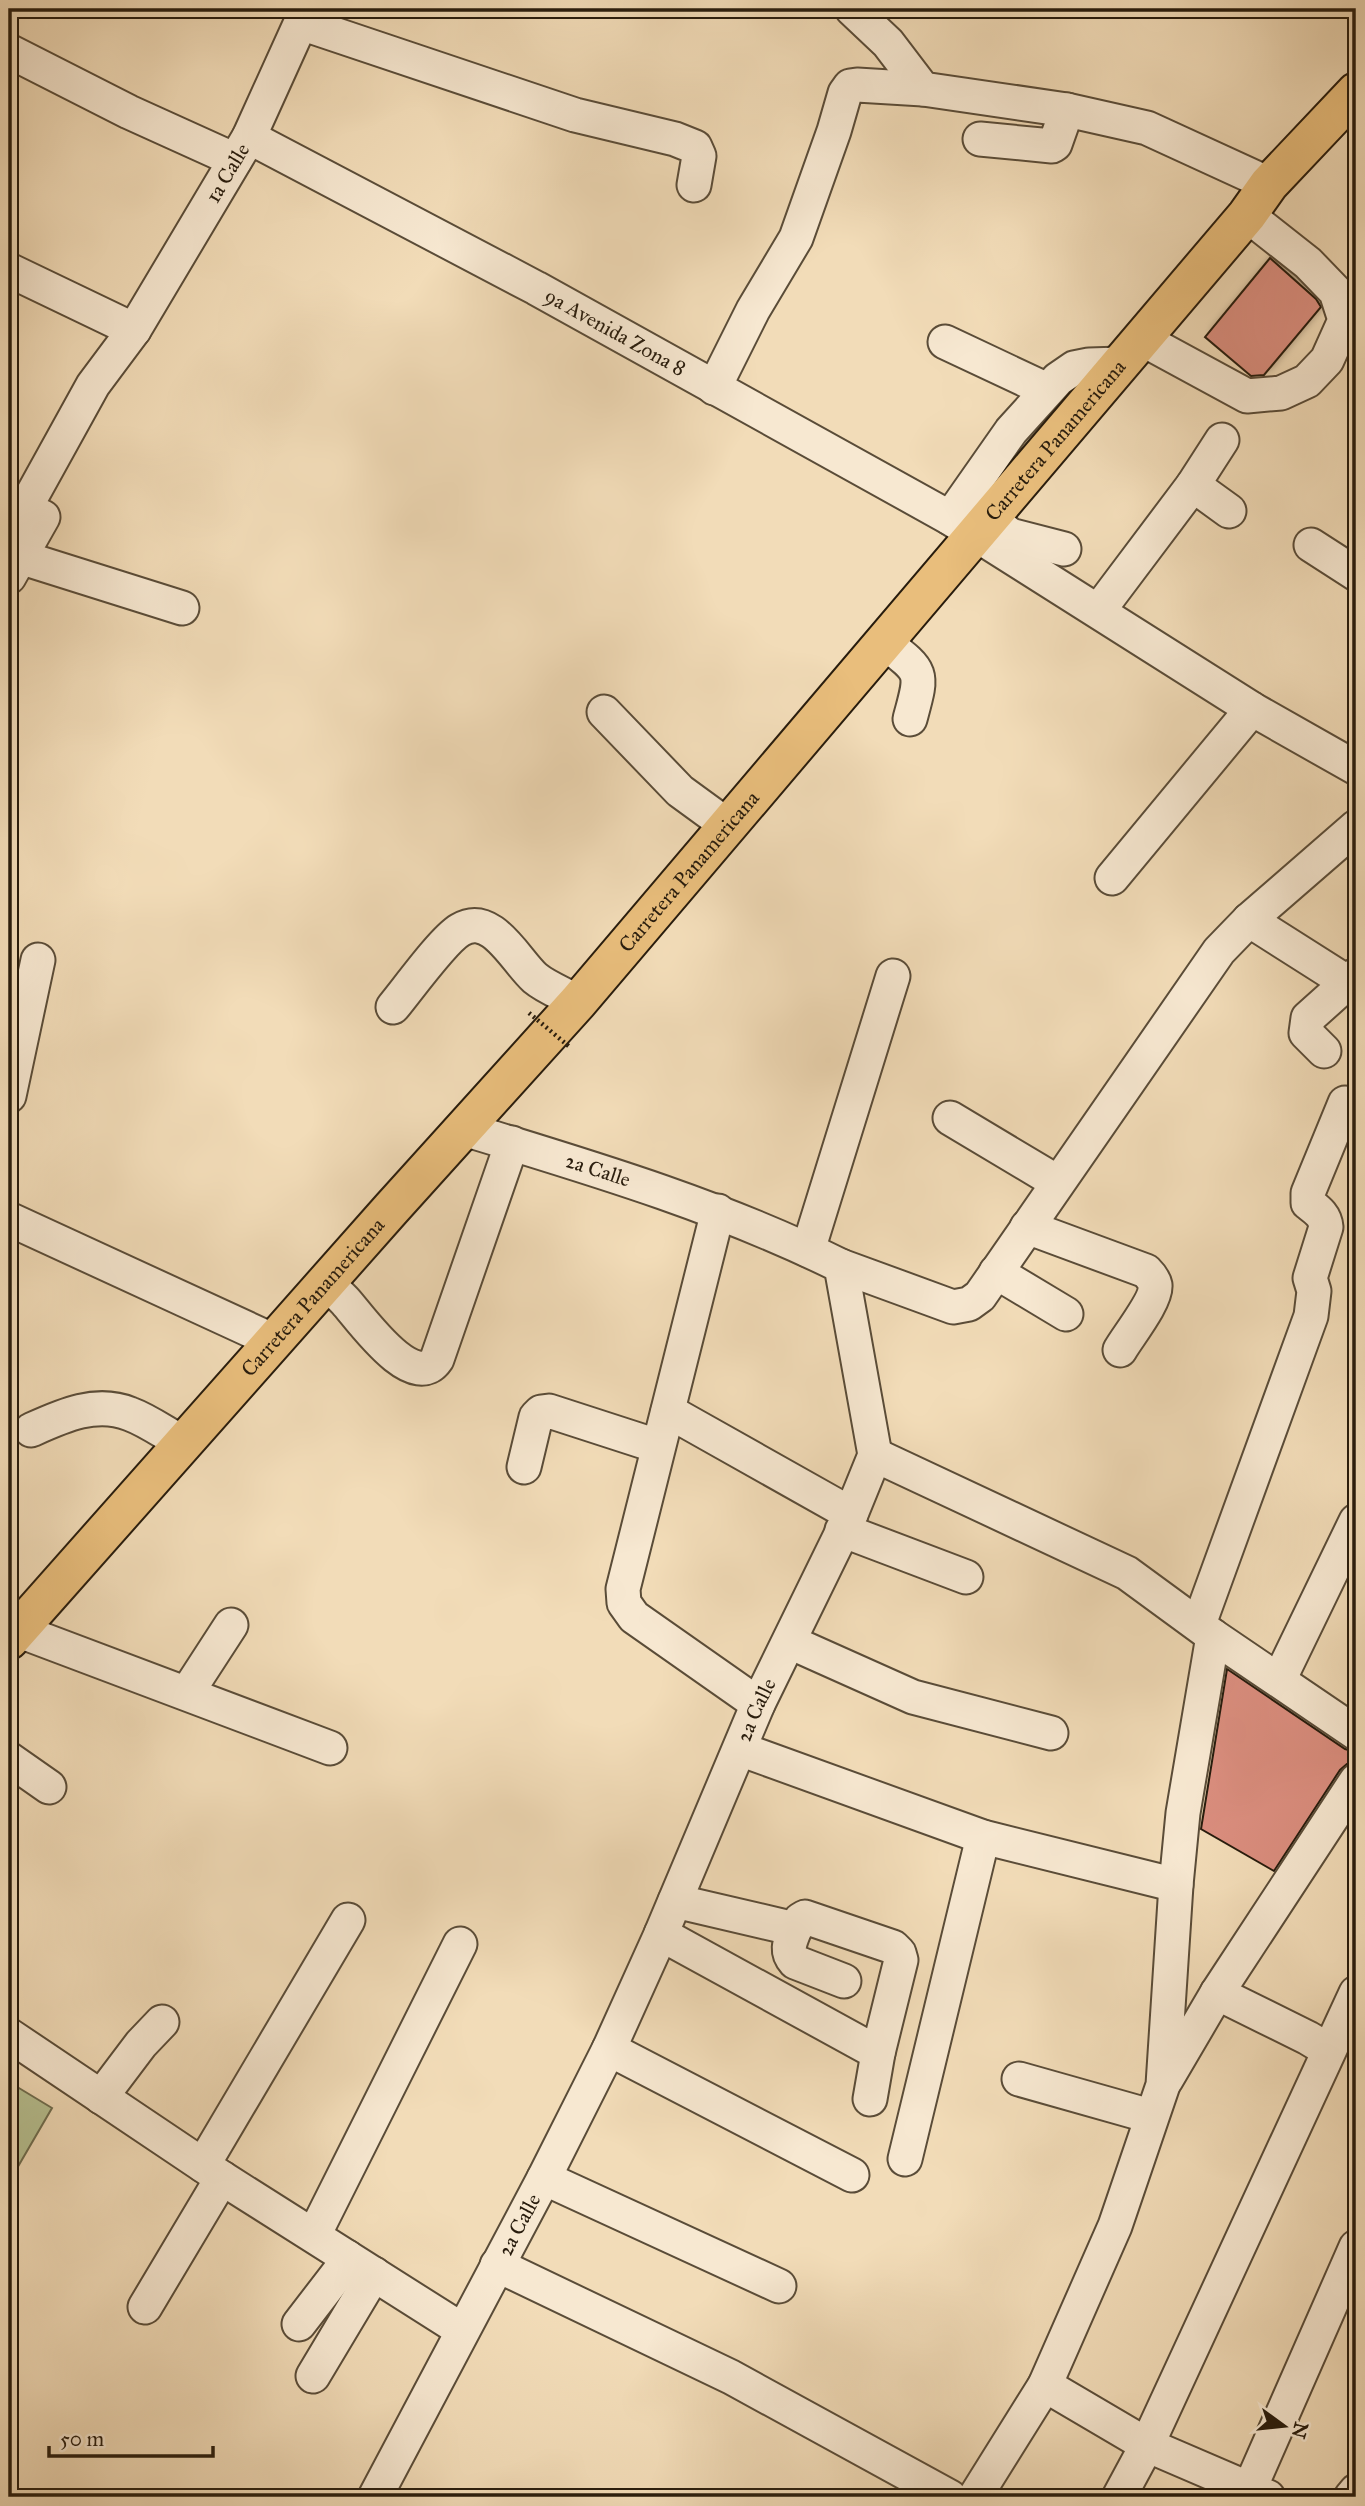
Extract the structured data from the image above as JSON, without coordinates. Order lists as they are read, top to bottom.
{
  "streets": {
    "main road": ["Carretera Panamericana"],
    "street": ["1a Calle", "9a Avenida Zona 8", "2a Calle"]
  },
  "crossings": [
    ["1a Calle", "9a Avenida Zona 8"],
    ["9a Avenida Zona 8", "Carretera Panamericana"],
    ["Carretera Panamericana", "2a Calle"]
  ],
  "scale_bar": "50 m",
  "north": "right"
}
